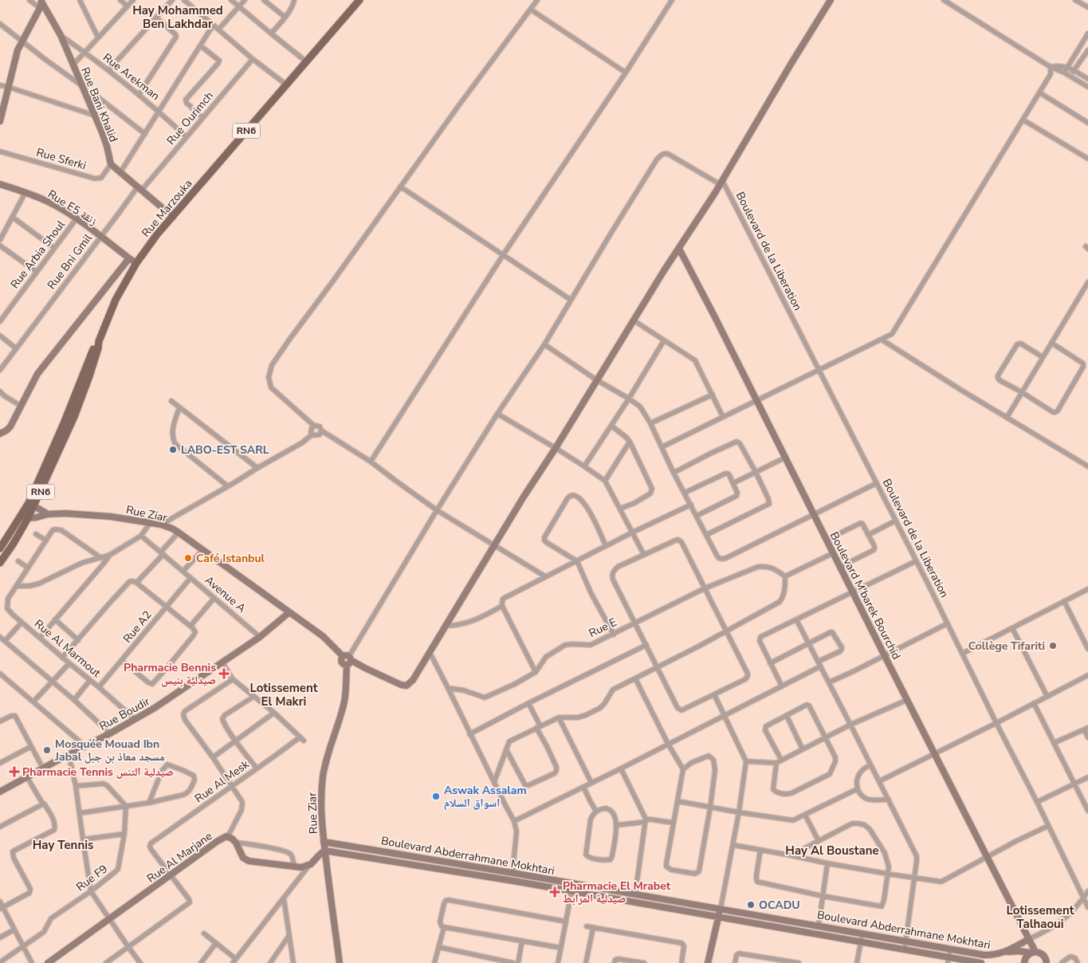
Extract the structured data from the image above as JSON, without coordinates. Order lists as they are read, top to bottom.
{
  "streets": {
    "main road": ["RN6", "Rue Marzouka"],
    "street": [
      "Rue Arekman",
      "Rue Bani Khalid",
      "Rue Ourimch",
      "Rue Sferki",
      "Rue E5 زنقة",
      "Boulevard de la Liberation",
      "Rue Arbia Shoul",
      "Rue Bni Gmil",
      "Rue Ziar",
      "Avenue A",
      "Boulevard M'barek Bourchid",
      "Rue A2",
      "Rue E",
      "Rue Al Marmout",
      "Rue Boudir",
      "Rue Al Mesk",
      "Boulevard Abderrahmane Mokhtari",
      "Rue Al Marjane",
      "Rue F9"
    ]
  },
  "crossings": [
    ["Rue Arekman", "Rue Bani Khalid"],
    ["Rue Arekman", "Rue Ourimch"],
    ["Rue Bani Khalid", "Rue Sferki"],
    ["Rue Ourimch", "Rue Bni Gmil"],
    ["RN6", "Rue Marzouka"],
    ["RN6", "Rue Ziar"],
    ["Rue E5 زنقة", "Rue Arbia Shoul"],
    ["Rue E5 زنقة", "Rue Bni Gmil"],
    ["Rue Ziar", "Rue Boudir"],
    ["Rue Ziar", "Boulevard Abderrahmane Mokhtari"],
    ["Avenue A", "Rue A2"],
    ["Avenue A", "Rue Boudir"],
    ["Boulevard M'barek Bourchid", "Boulevard Abderrahmane Mokhtari"],
    ["Rue A2", "Rue Al Marmout"],
    ["Rue Al Marmout", "Rue Boudir"],
    ["Rue Al Mesk", "Rue Al Marjane"]
  ],
  "districts": [
    "Hay Mohammed Ben Lakhdar",
    "Lotissement El Makri",
    "Hay Tennis",
    "Hay Al Boustane",
    "Lotissement Talhaoui"
  ],
  "places": {
    "other": [
      "LABO-EST SARL",
      "Café Istanbul",
      "Collège Tifariti",
      "Mosquée Mouad Ibn Jabal مسجد معاذ بن جبل",
      "Aswak Assalam اسواق السلام",
      "OCADU"
    ],
    "health": ["Pharmacie Bennis صيدلية بنيس", "Pharmacie Tennis صيدلية التنس", "Pharmacie El Mrabet صيدلية المرابط"]
  }
}
